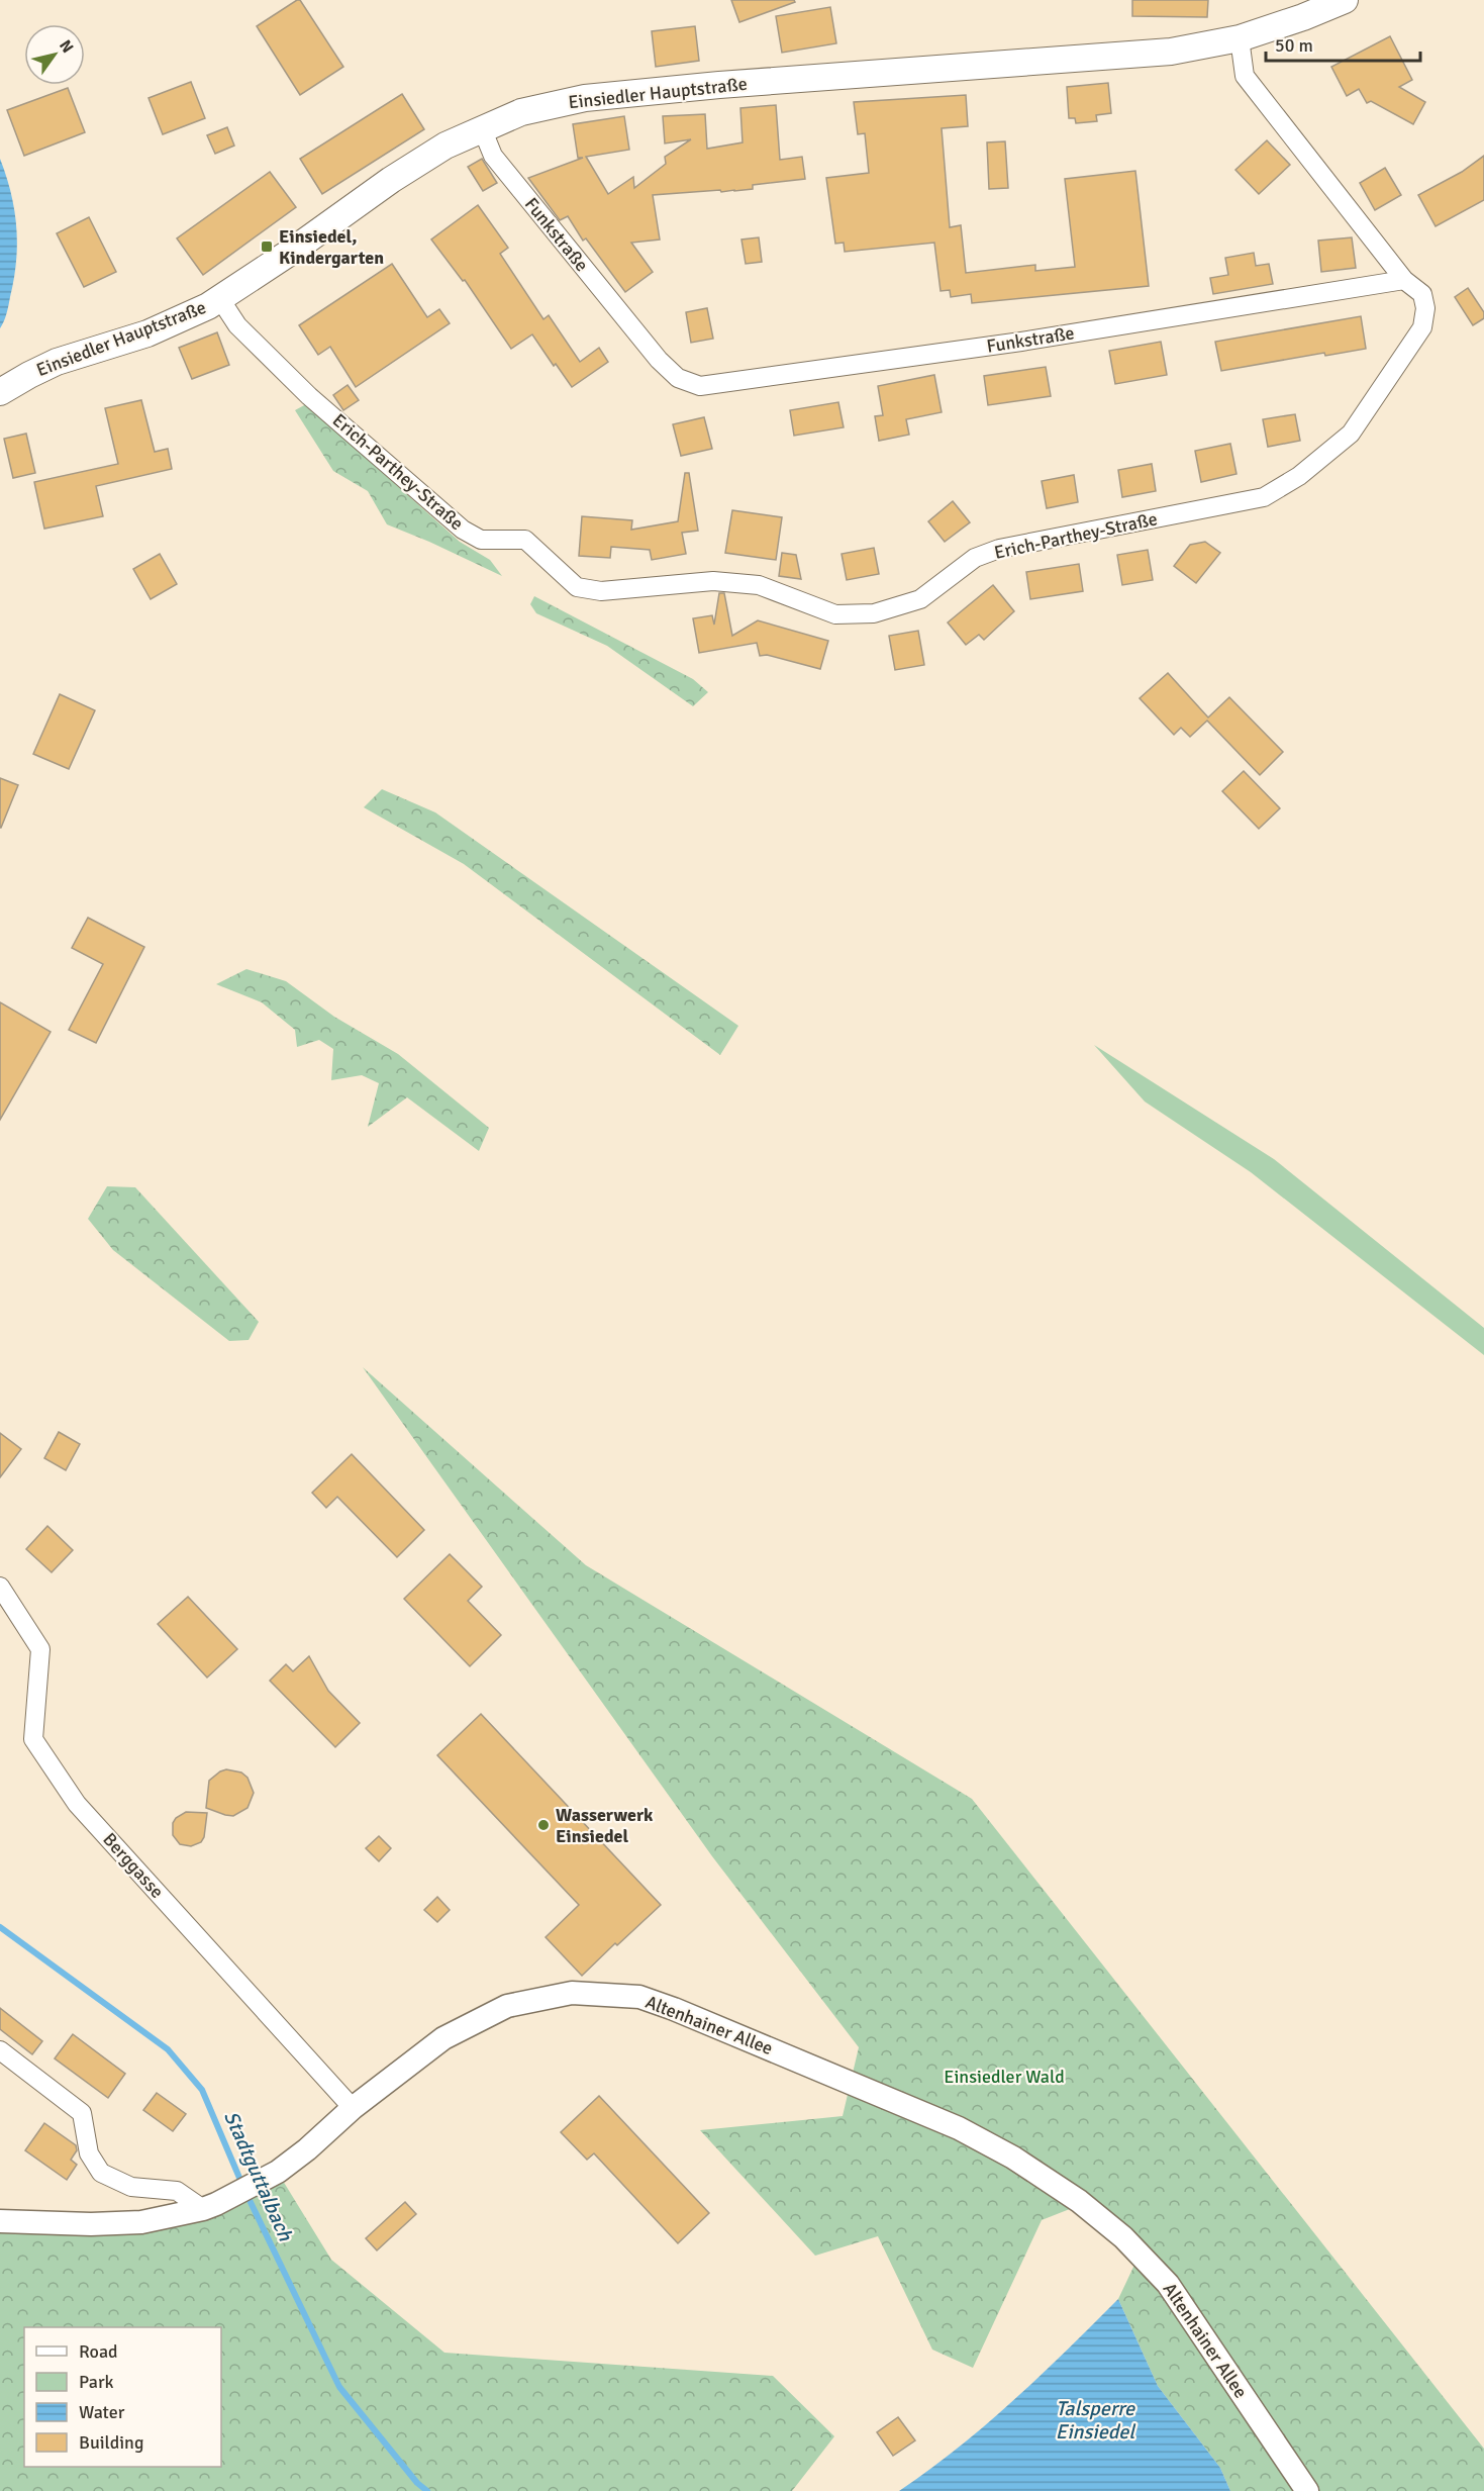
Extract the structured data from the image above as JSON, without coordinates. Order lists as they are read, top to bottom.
{
  "streets": {
    "main road": ["Einsiedler Hauptstraße"],
    "street": [
      "Funkstraße",
      "Erich-Parthey-Straße",
      "Berggasse",
      "Altenhainer Allee"
    ]
  },
  "crossings": [
    ["Einsiedler Hauptstraße", "Funkstraße"],
    ["Einsiedler Hauptstraße", "Erich-Parthey-Straße"],
    ["Funkstraße", "Erich-Parthey-Straße"],
    ["Berggasse", "Altenhainer Allee"]
  ],
  "water": ["Stadtguttalbach", "Talsperre Einsiedel"],
  "parks": ["Einsiedler Wald"],
  "places": {
    "transit": ["Einsiedel, Kindergarten"],
    "other": ["Wasserwerk Einsiedel"]
  },
  "legend": [
    "Road",
    "Park",
    "Water",
    "Building"
  ],
  "scale_bar": "50 m",
  "north": "top right"
}
